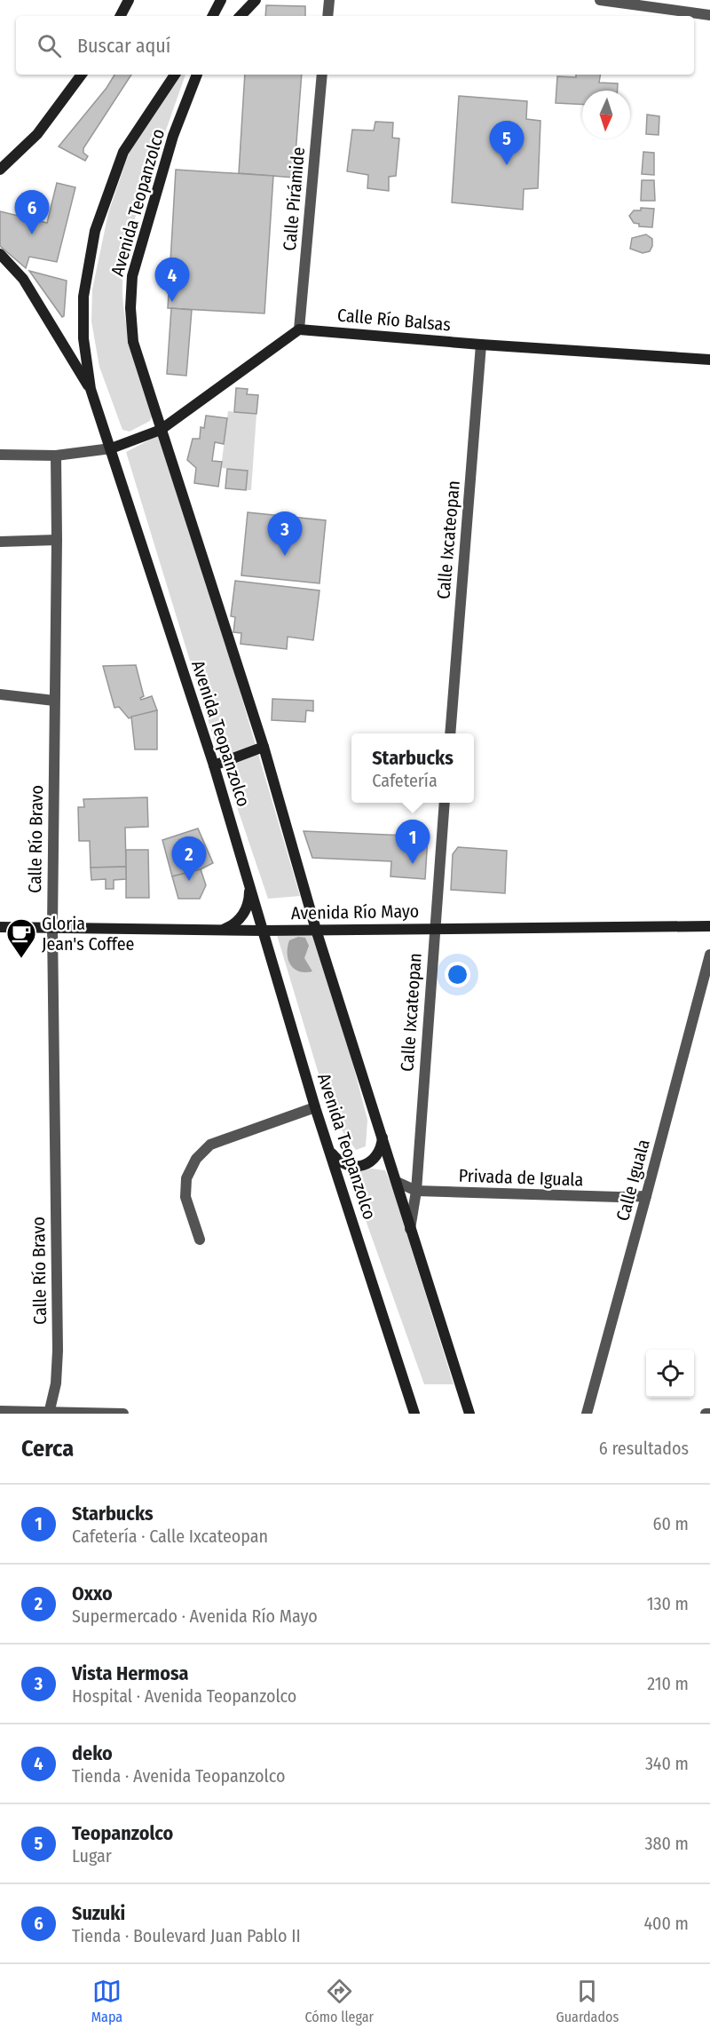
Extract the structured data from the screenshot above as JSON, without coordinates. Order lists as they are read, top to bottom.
{
  "streets": {
    "main road": ["Avenida Teopanzolco", "Calle Río Balsas", "Avenida Río Mayo"],
    "street": [
      "Calle Pirámide",
      "Calle Ixcateopan",
      "Calle Río Bravo",
      "Privada de Iguala",
      "Calle Iguala"
    ]
  },
  "crossings": [
    ["Calle Pirámide", "Calle Río Balsas"],
    ["Avenida Teopanzolco", "Calle Ixcateopan"],
    ["Avenida Teopanzolco", "Avenida Río Mayo"],
    ["Avenida Teopanzolco", "Privada de Iguala"],
    ["Calle Río Balsas", "Calle Ixcateopan"],
    ["Calle Ixcateopan", "Avenida Río Mayo"],
    ["Calle Ixcateopan", "Privada de Iguala"],
    ["Calle Río Bravo", "Avenida Río Mayo"],
    ["Privada de Iguala", "Calle Iguala"]
  ],
  "places": {
    "cafe": ["Gloria Jean's Coffee"]
  },
  "north": "bottom",
  "page": {
    "search": "Buscar aquí",
    "pins": [
      "5",
      "6",
      "4",
      "3",
      "1",
      "2"
    ],
    "popup": ["Starbucks", "Cafetería"],
    "heading": ["Cerca", "6 resultados"],
    "list": [
      {
        "mark": "1",
        "name": "Starbucks",
        "note": "Cafetería · Calle Ixcateopan",
        "value": "60 m"
      },
      {
        "mark": "2",
        "name": "Oxxo",
        "note": "Supermercado · Avenida Río Mayo",
        "value": "130 m"
      },
      {
        "mark": "3",
        "name": "Vista Hermosa",
        "note": "Hospital · Avenida Teopanzolco",
        "value": "210 m"
      },
      {
        "mark": "4",
        "name": "deko",
        "note": "Tienda · Avenida Teopanzolco",
        "value": "340 m"
      },
      {
        "mark": "5",
        "name": "Teopanzolco",
        "note": "Lugar",
        "value": "380 m"
      },
      {
        "mark": "6",
        "name": "Suzuki",
        "note": "Tienda · Boulevard Juan Pablo II",
        "value": "400 m"
      }
    ],
    "nav": ["Mapa", "Cómo llegar", "Guardados"]
  }
}
